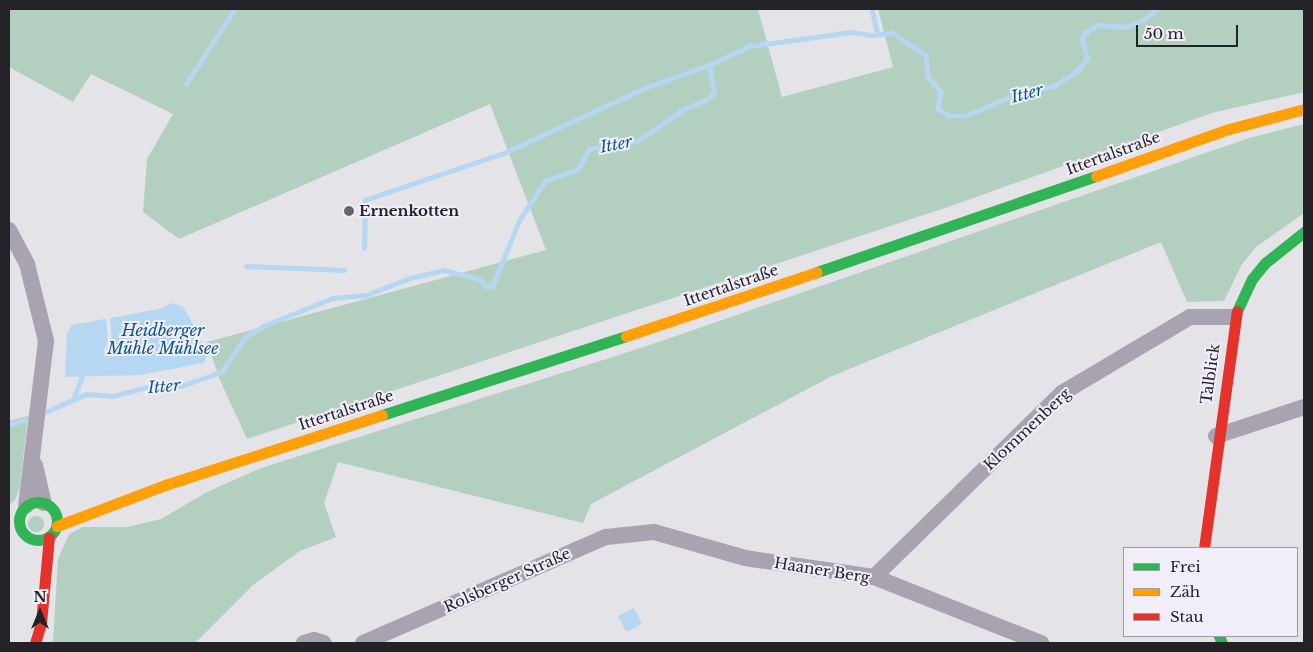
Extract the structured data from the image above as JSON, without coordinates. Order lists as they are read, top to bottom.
{
  "streets": {
    "main road": ["Ittertalstraße", "Talblick"],
    "street": ["Klommenberg", "Haaner Berg", "Rolsberger Straße"]
  },
  "crossings": [
    ["Talblick", "Klommenberg"],
    ["Klommenberg", "Haaner Berg"],
    ["Haaner Berg", "Rolsberger Straße"]
  ],
  "water": ["Itter", "Heidberger Mühle Mühlsee"],
  "places": ["Ernenkotten"],
  "legend": ["Frei", "Zäh", "Stau"],
  "scale_bar": "50 m",
  "north": "top"
}
